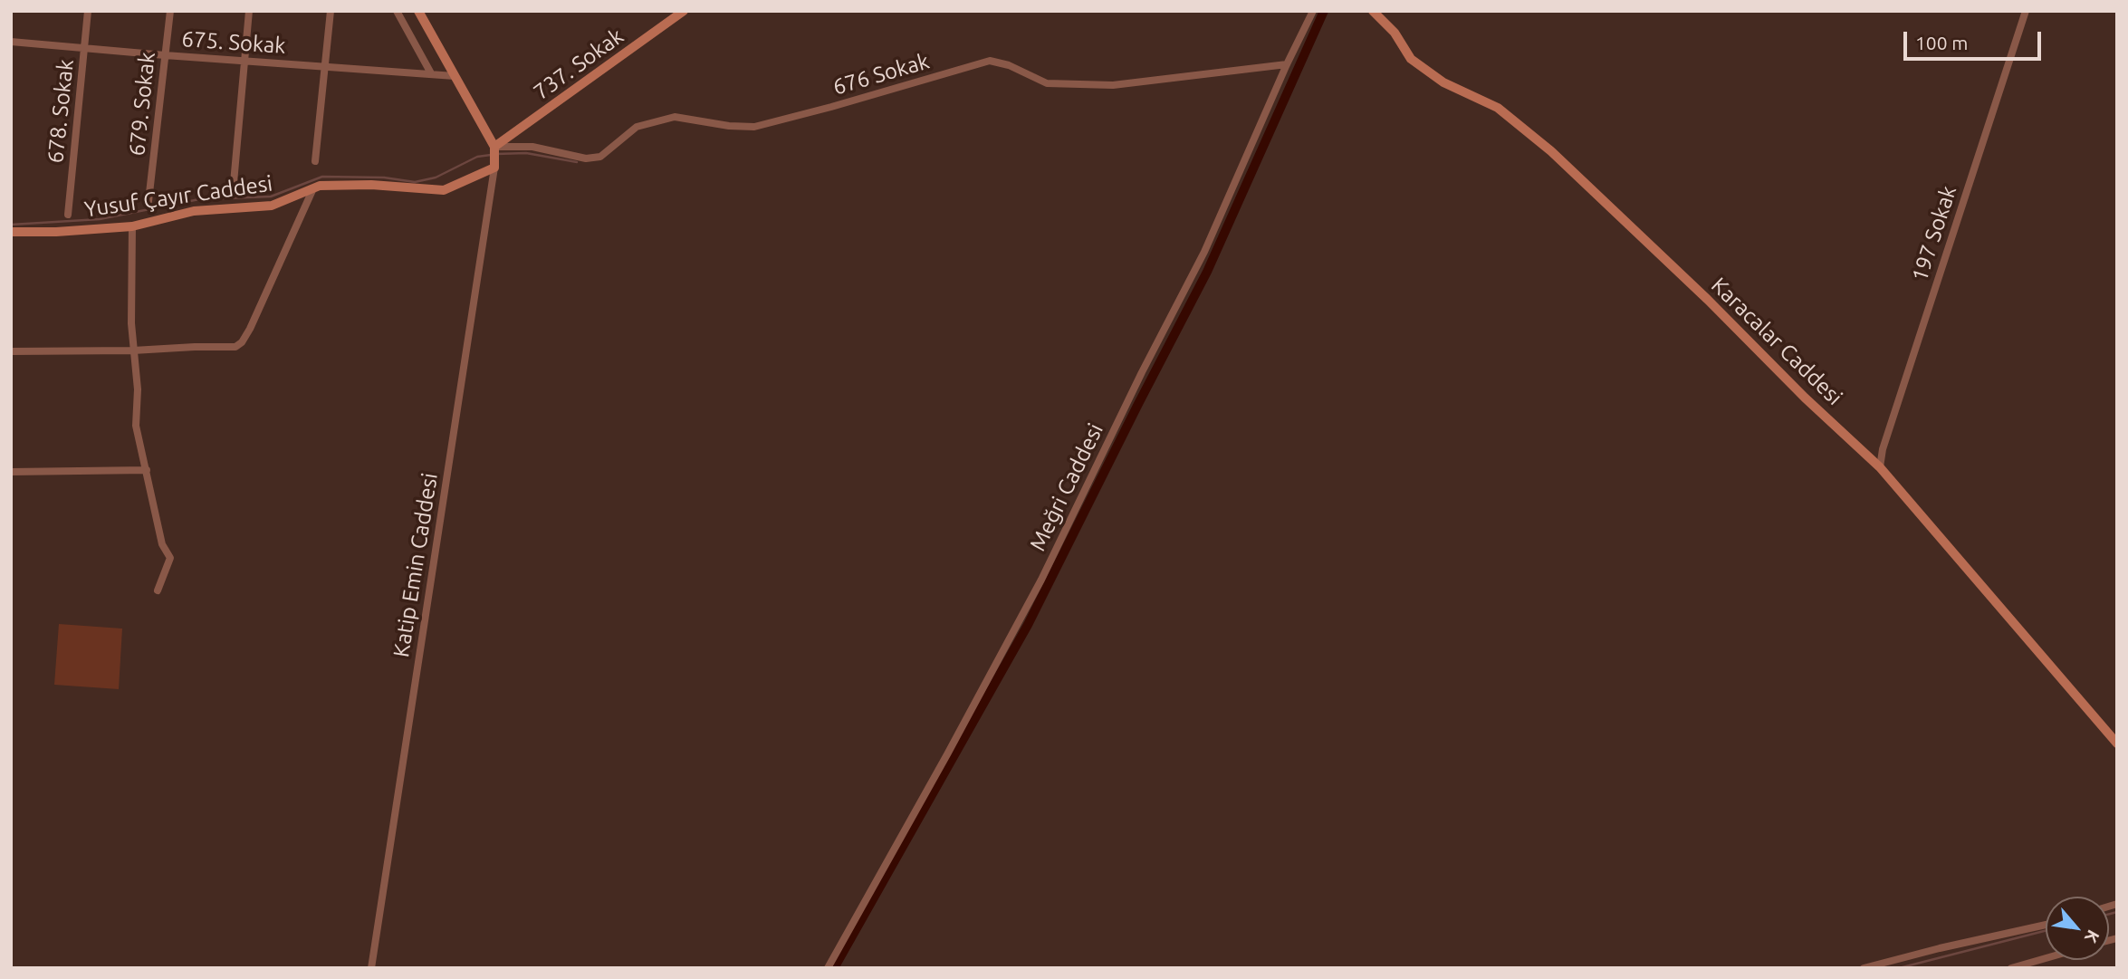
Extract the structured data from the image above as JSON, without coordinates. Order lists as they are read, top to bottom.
{
  "streets": {
    "street": [
      "675. Sokak",
      "737. Sokak",
      "676 Sokak",
      "679. Sokak",
      "678. Sokak",
      "Yusuf Çayır Caddesi",
      "197 Sokak",
      "Karacalar Caddesi",
      "Meğri Caddesi",
      "Katip Emin Caddesi"
    ]
  },
  "crossings": [
    ["675. Sokak", "679. Sokak"],
    ["675. Sokak", "678. Sokak"],
    ["737. Sokak", "676 Sokak"],
    ["737. Sokak", "Yusuf Çayır Caddesi"],
    ["737. Sokak", "Katip Emin Caddesi"],
    ["676 Sokak", "Yusuf Çayır Caddesi"],
    ["676 Sokak", "Meğri Caddesi"],
    ["676 Sokak", "Katip Emin Caddesi"],
    ["Yusuf Çayır Caddesi", "Katip Emin Caddesi"],
    ["197 Sokak", "Karacalar Caddesi"]
  ],
  "scale_bar": "100 m",
  "north": "bottom right"
}
